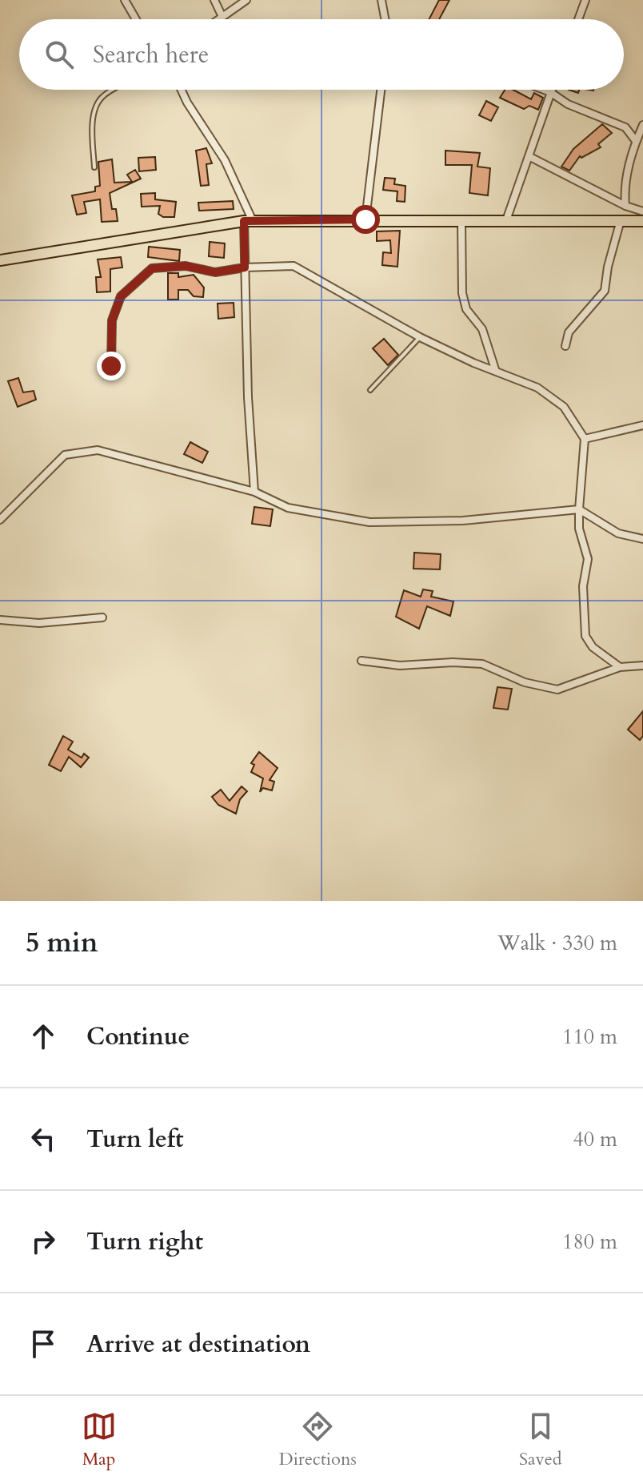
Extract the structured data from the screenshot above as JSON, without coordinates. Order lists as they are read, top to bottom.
{
  "page": {
    "search": "Search here",
    "heading": ["5 min", "Walk · 330 m"],
    "list": [
      ["Continue", "110 m"],
      ["Turn left", "40 m"],
      ["Turn right", "180 m"],
      "Arrive at destination"
    ],
    "nav": ["Map", "Directions", "Saved"]
  }
}
